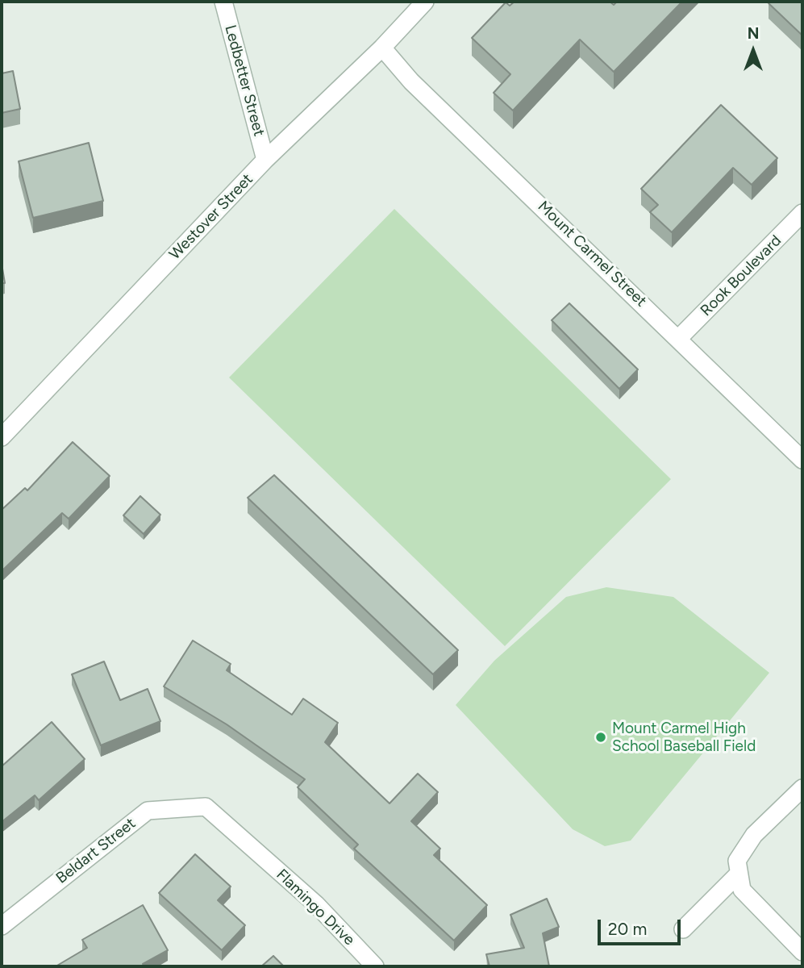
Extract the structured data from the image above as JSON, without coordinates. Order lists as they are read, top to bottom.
{
  "streets": {
    "street": [
      "Ledbetter Street",
      "Westover Street",
      "Mount Carmel Street",
      "Rook Boulevard",
      "Beldart Street",
      "Flamingo Drive"
    ]
  },
  "crossings": [
    ["Ledbetter Street", "Westover Street"],
    ["Westover Street", "Mount Carmel Street"],
    ["Mount Carmel Street", "Rook Boulevard"],
    ["Beldart Street", "Flamingo Drive"]
  ],
  "places": ["Mount Carmel High School Baseball Field"],
  "scale_bar": "20 m",
  "north": "top"
}
